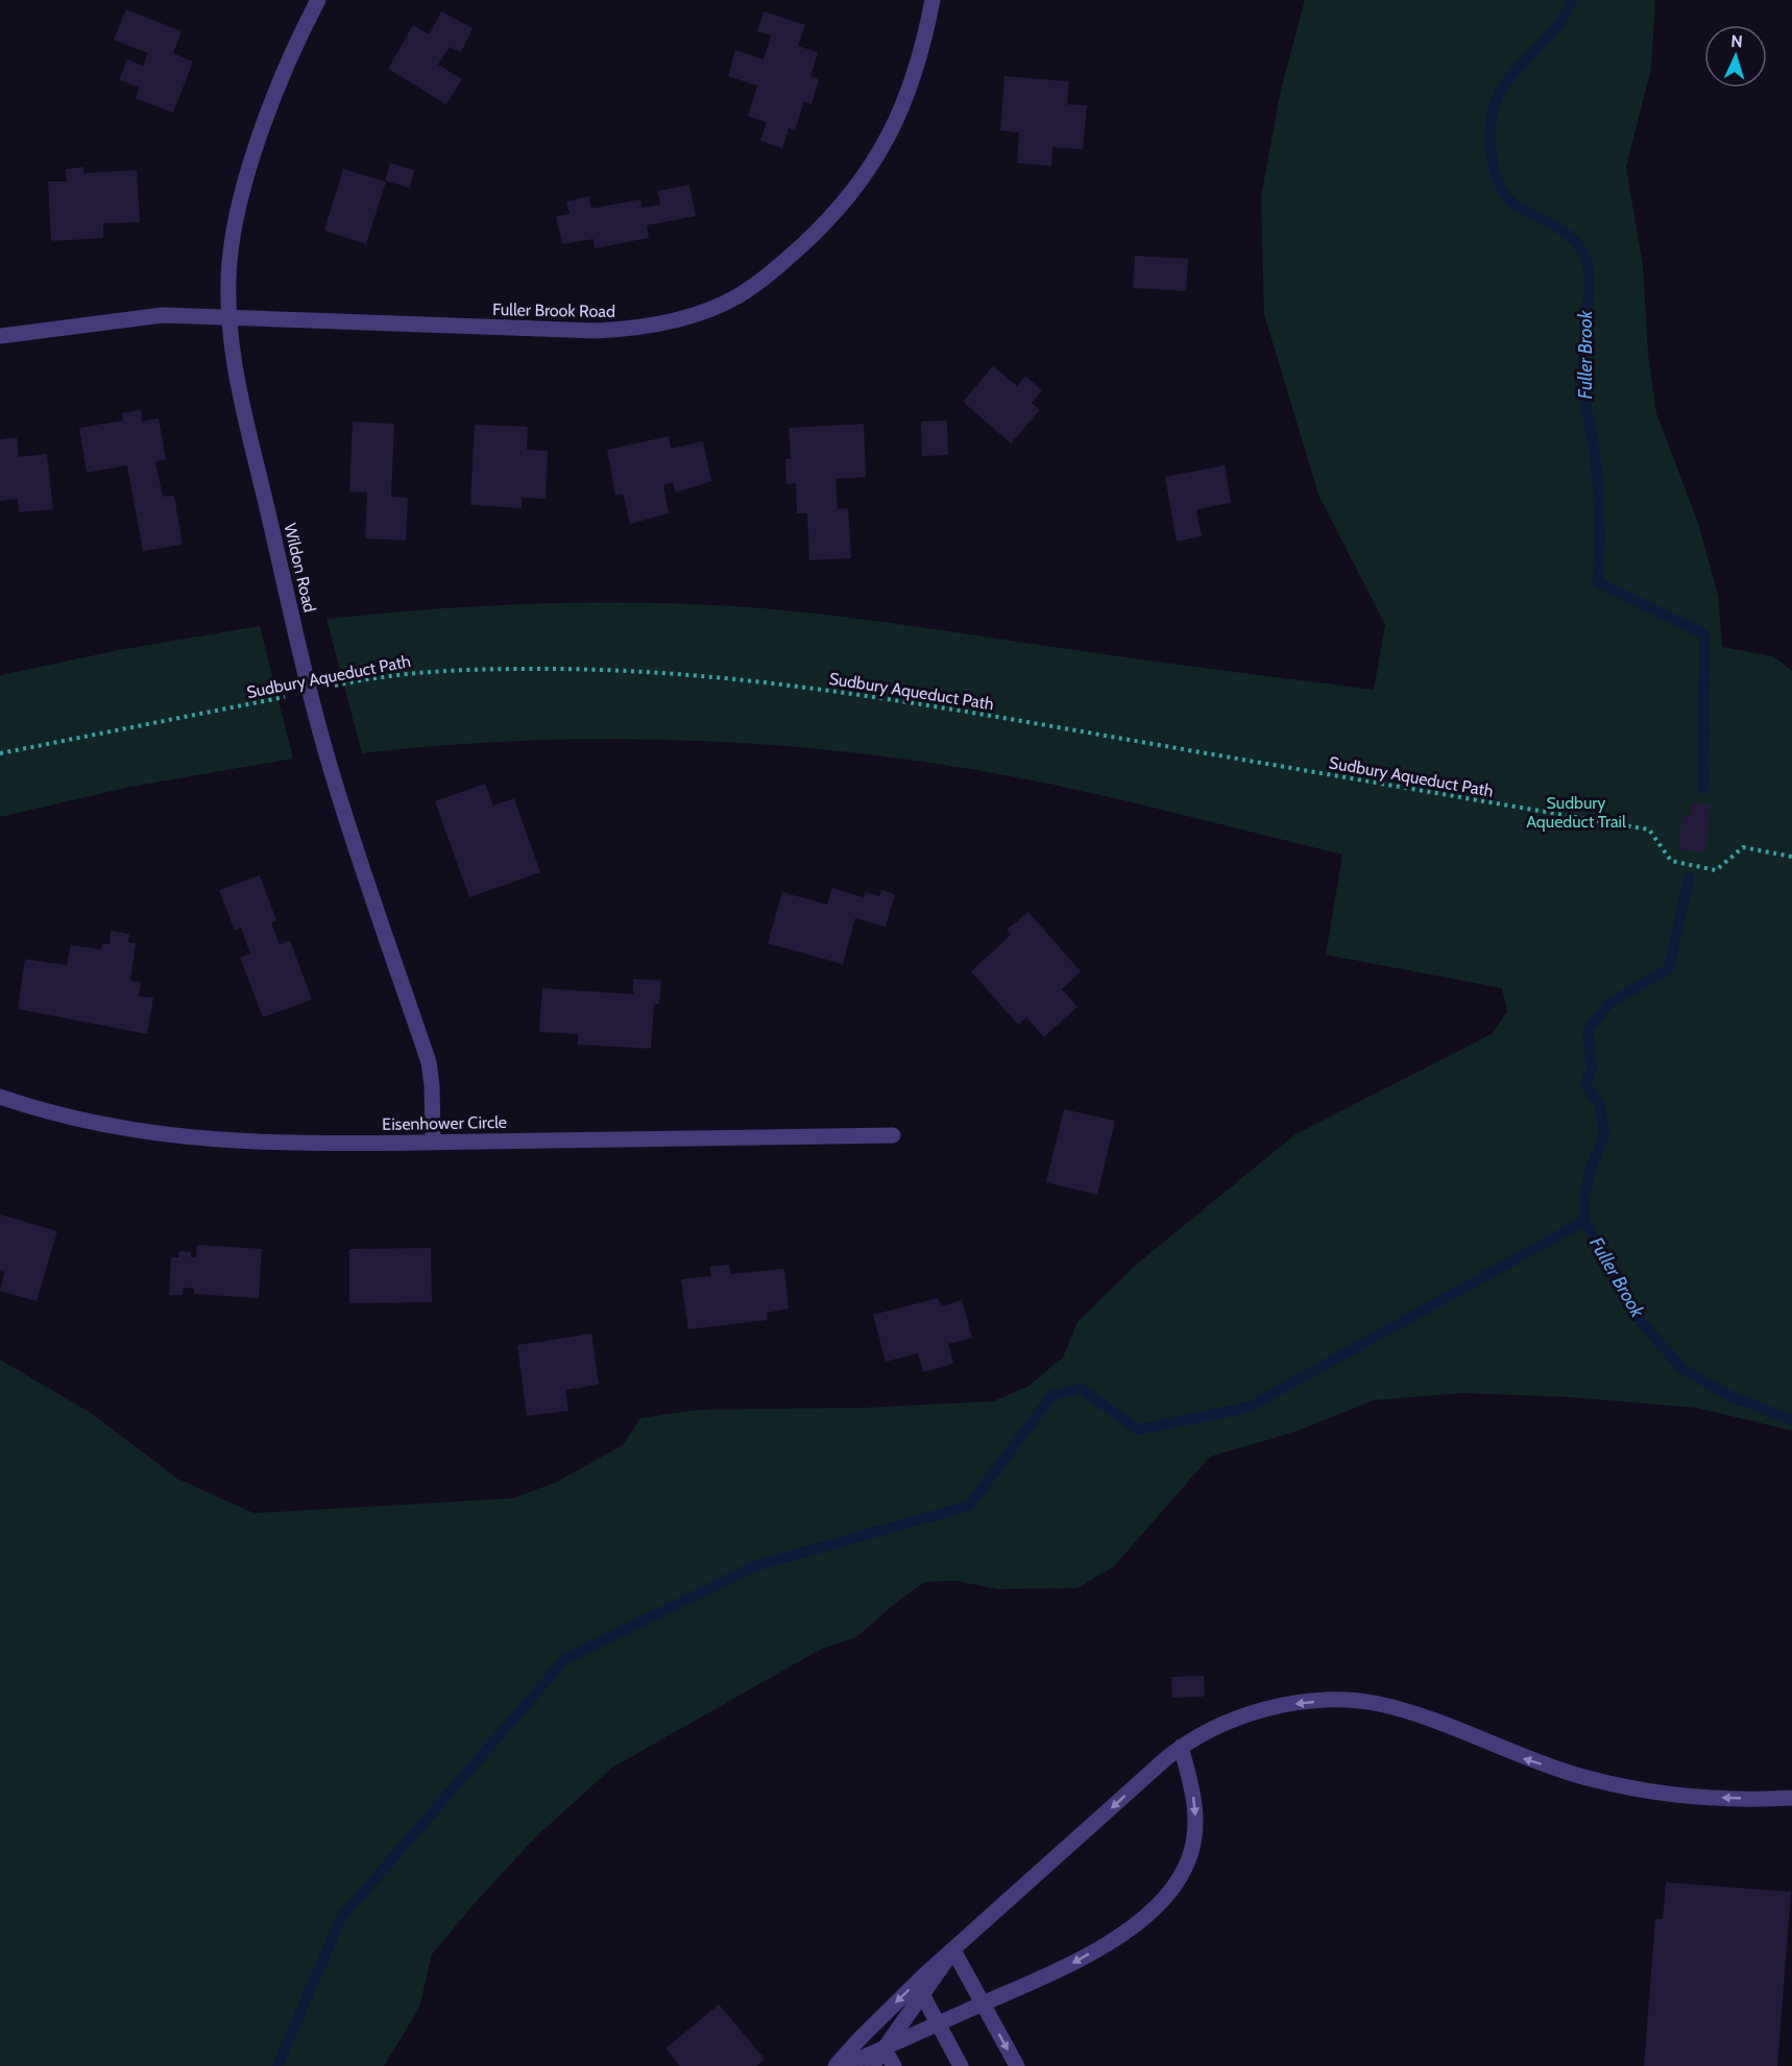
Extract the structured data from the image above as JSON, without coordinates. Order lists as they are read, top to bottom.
{
  "streets": {
    "street": ["Fuller Brook Road", "Wildon Road", "Eisenhower Circle"],
    "path": ["Sudbury Aqueduct Path"]
  },
  "crossings": [
    ["Fuller Brook Road", "Wildon Road"],
    ["Wildon Road", "Sudbury Aqueduct Path"],
    ["Wildon Road", "Eisenhower Circle"]
  ],
  "water": ["Fuller Brook"],
  "parks": ["Sudbury Aqueduct Trail"],
  "north": "top"
}
